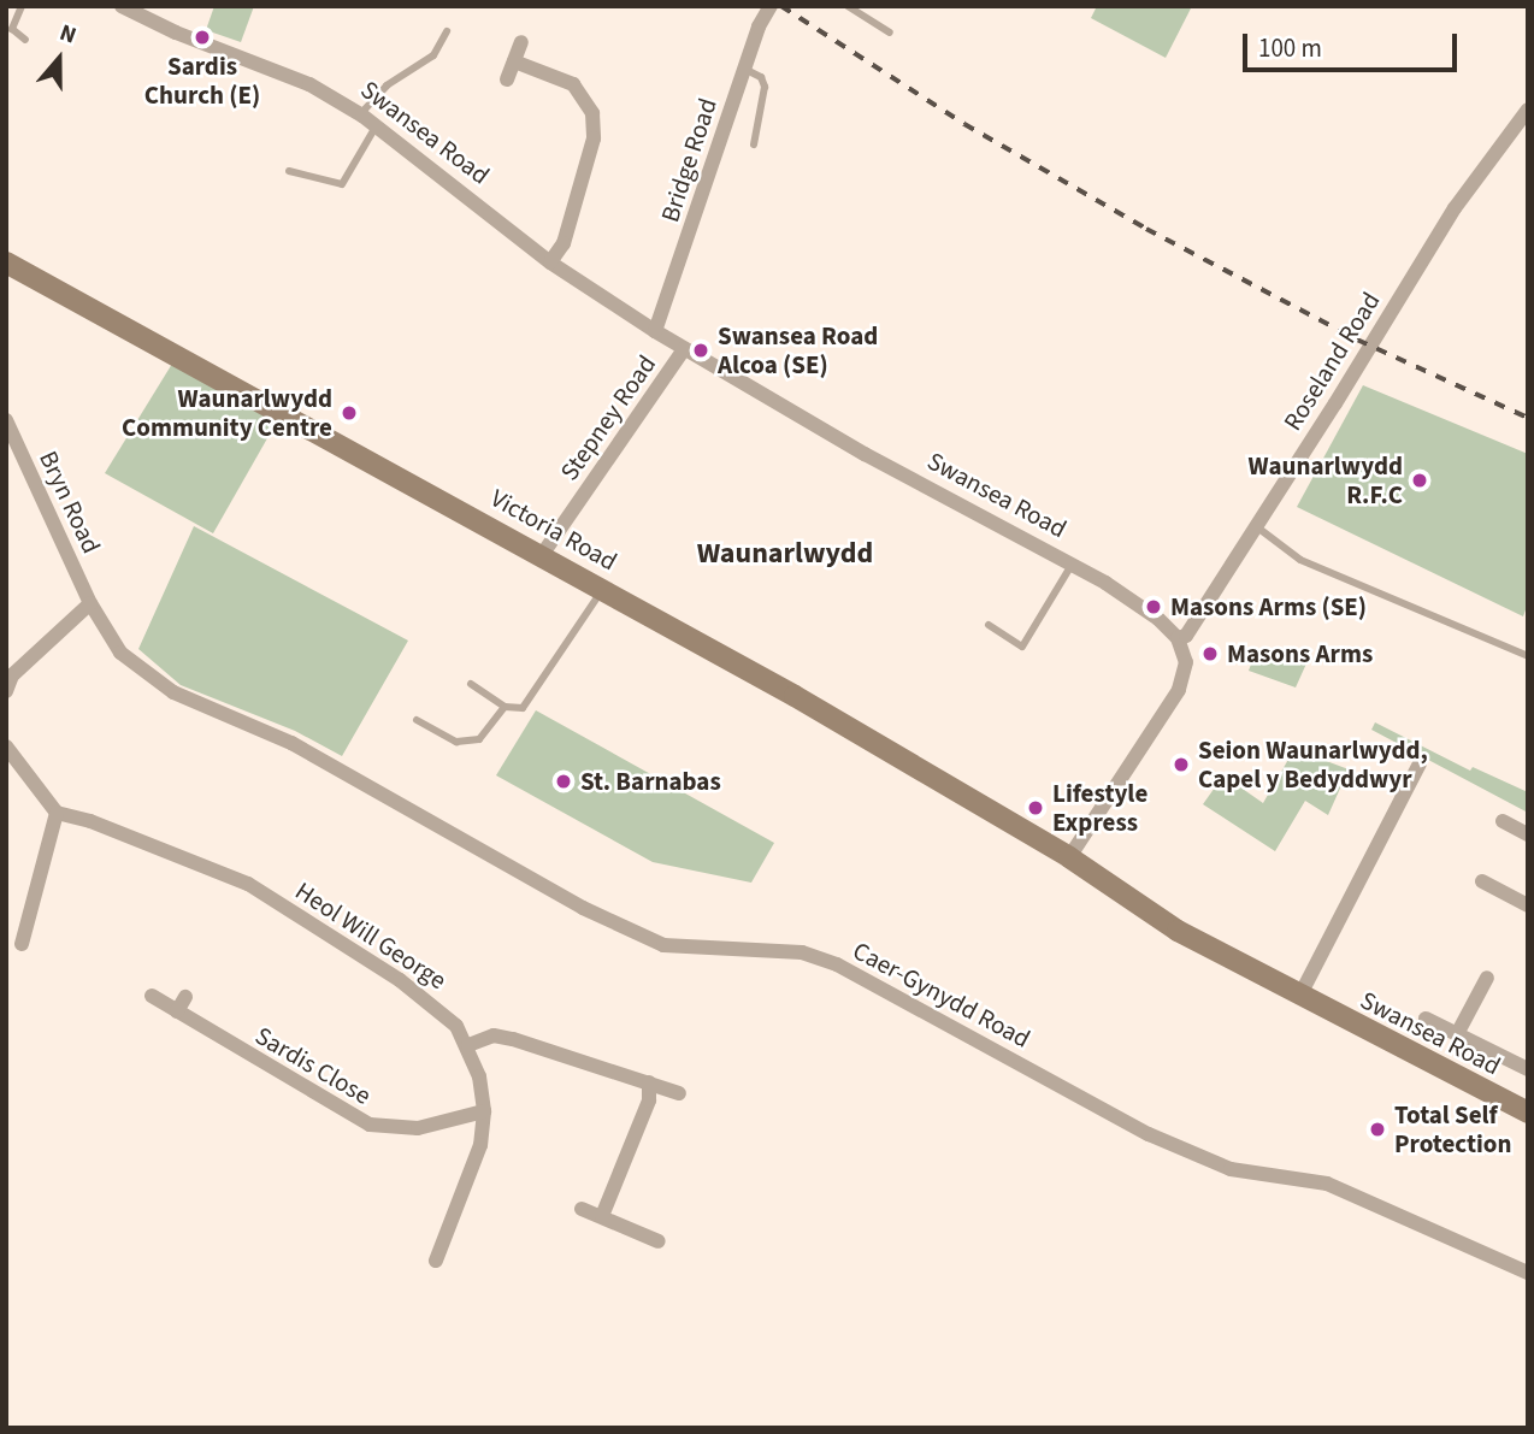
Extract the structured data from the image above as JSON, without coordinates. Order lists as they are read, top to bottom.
{
  "streets": {
    "main road": ["Swansea Road", "Victoria Road"],
    "street": [
      "Bridge Road",
      "Roseland Road",
      "Stepney Road",
      "Bryn Road",
      "Heol Will George",
      "Caer-Gynydd Road",
      "Sardis Close"
    ]
  },
  "crossings": [
    ["Swansea Road", "Bridge Road"],
    ["Swansea Road", "Roseland Road"],
    ["Swansea Road", "Stepney Road"],
    ["Swansea Road", "Victoria Road"],
    ["Stepney Road", "Victoria Road"],
    ["Bryn Road", "Caer-Gynydd Road"],
    ["Heol Will George", "Sardis Close"]
  ],
  "districts": ["Waunarlwydd"],
  "places": [
    "Sardis Church (E)",
    "Swansea Road Alcoa (SE)",
    "Waunarlwydd Community Centre",
    "Waunarlwydd R.F.C",
    "Masons Arms (SE)",
    "Masons Arms",
    "Seion Waunarlwydd, Capel y Bedyddwyr",
    "St. Barnabas",
    "Lifestyle Express",
    "Total Self Protection"
  ],
  "scale_bar": "100 m",
  "north": "top"
}
